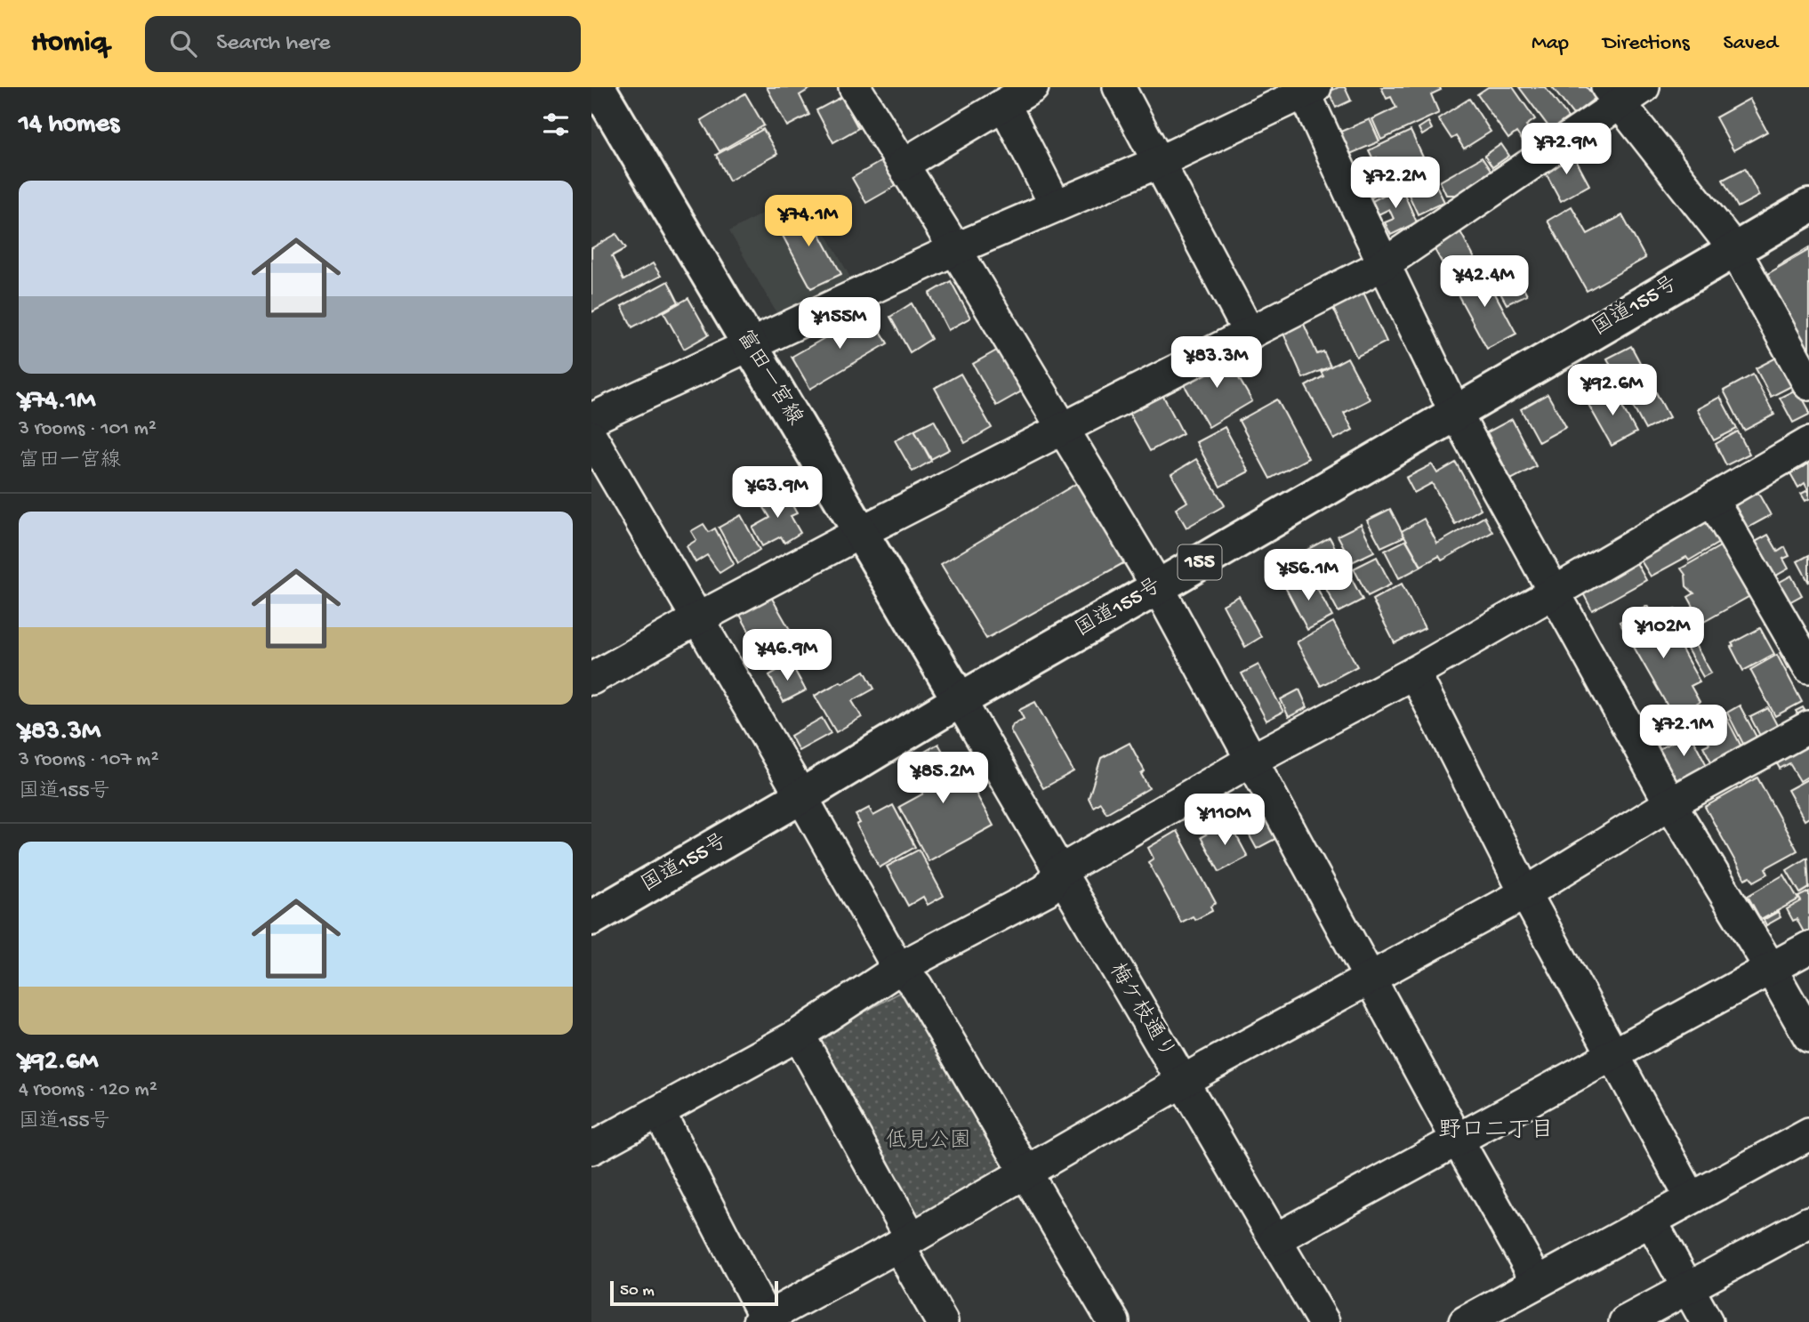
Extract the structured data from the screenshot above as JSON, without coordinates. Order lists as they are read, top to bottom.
{
  "streets": {
    "main road": ["国道155号", "富田一宮線", "155"],
    "street": ["梅ケ枝通り"]
  },
  "crossings": [
    ["国道155号", "富田一宮線"],
    ["国道155号", "梅ケ枝通り"],
    ["富田一宮線", "梅ケ枝通り"]
  ],
  "districts": ["野口二丁目"],
  "parks": ["低見公園"],
  "scale_bar": "50 m",
  "page": {
    "header": "Homiq",
    "search": "Search here",
    "nav": ["Map", "Directions", "Saved"],
    "heading": "14 homes",
    "price": [
      "¥72.9M",
      "¥72.2M",
      "¥74.1M",
      "¥42.4M",
      "¥155M",
      "¥83.3M",
      "¥92.6M",
      "¥63.9M",
      "¥56.1M",
      "¥102M",
      "¥46.9M",
      "¥72.1M",
      "¥85.2M",
      "¥110M"
    ],
    "list": [
      {
        "name": "¥74.1M",
        "note": "3 rooms · 101 m² · 富田一宮線"
      },
      {
        "name": "¥83.3M",
        "note": "3 rooms · 107 m² · 国道155号"
      },
      {
        "name": "¥92.6M",
        "note": "4 rooms · 120 m² · 国道155号"
      }
    ],
    "scale": "50 m"
  }
}
